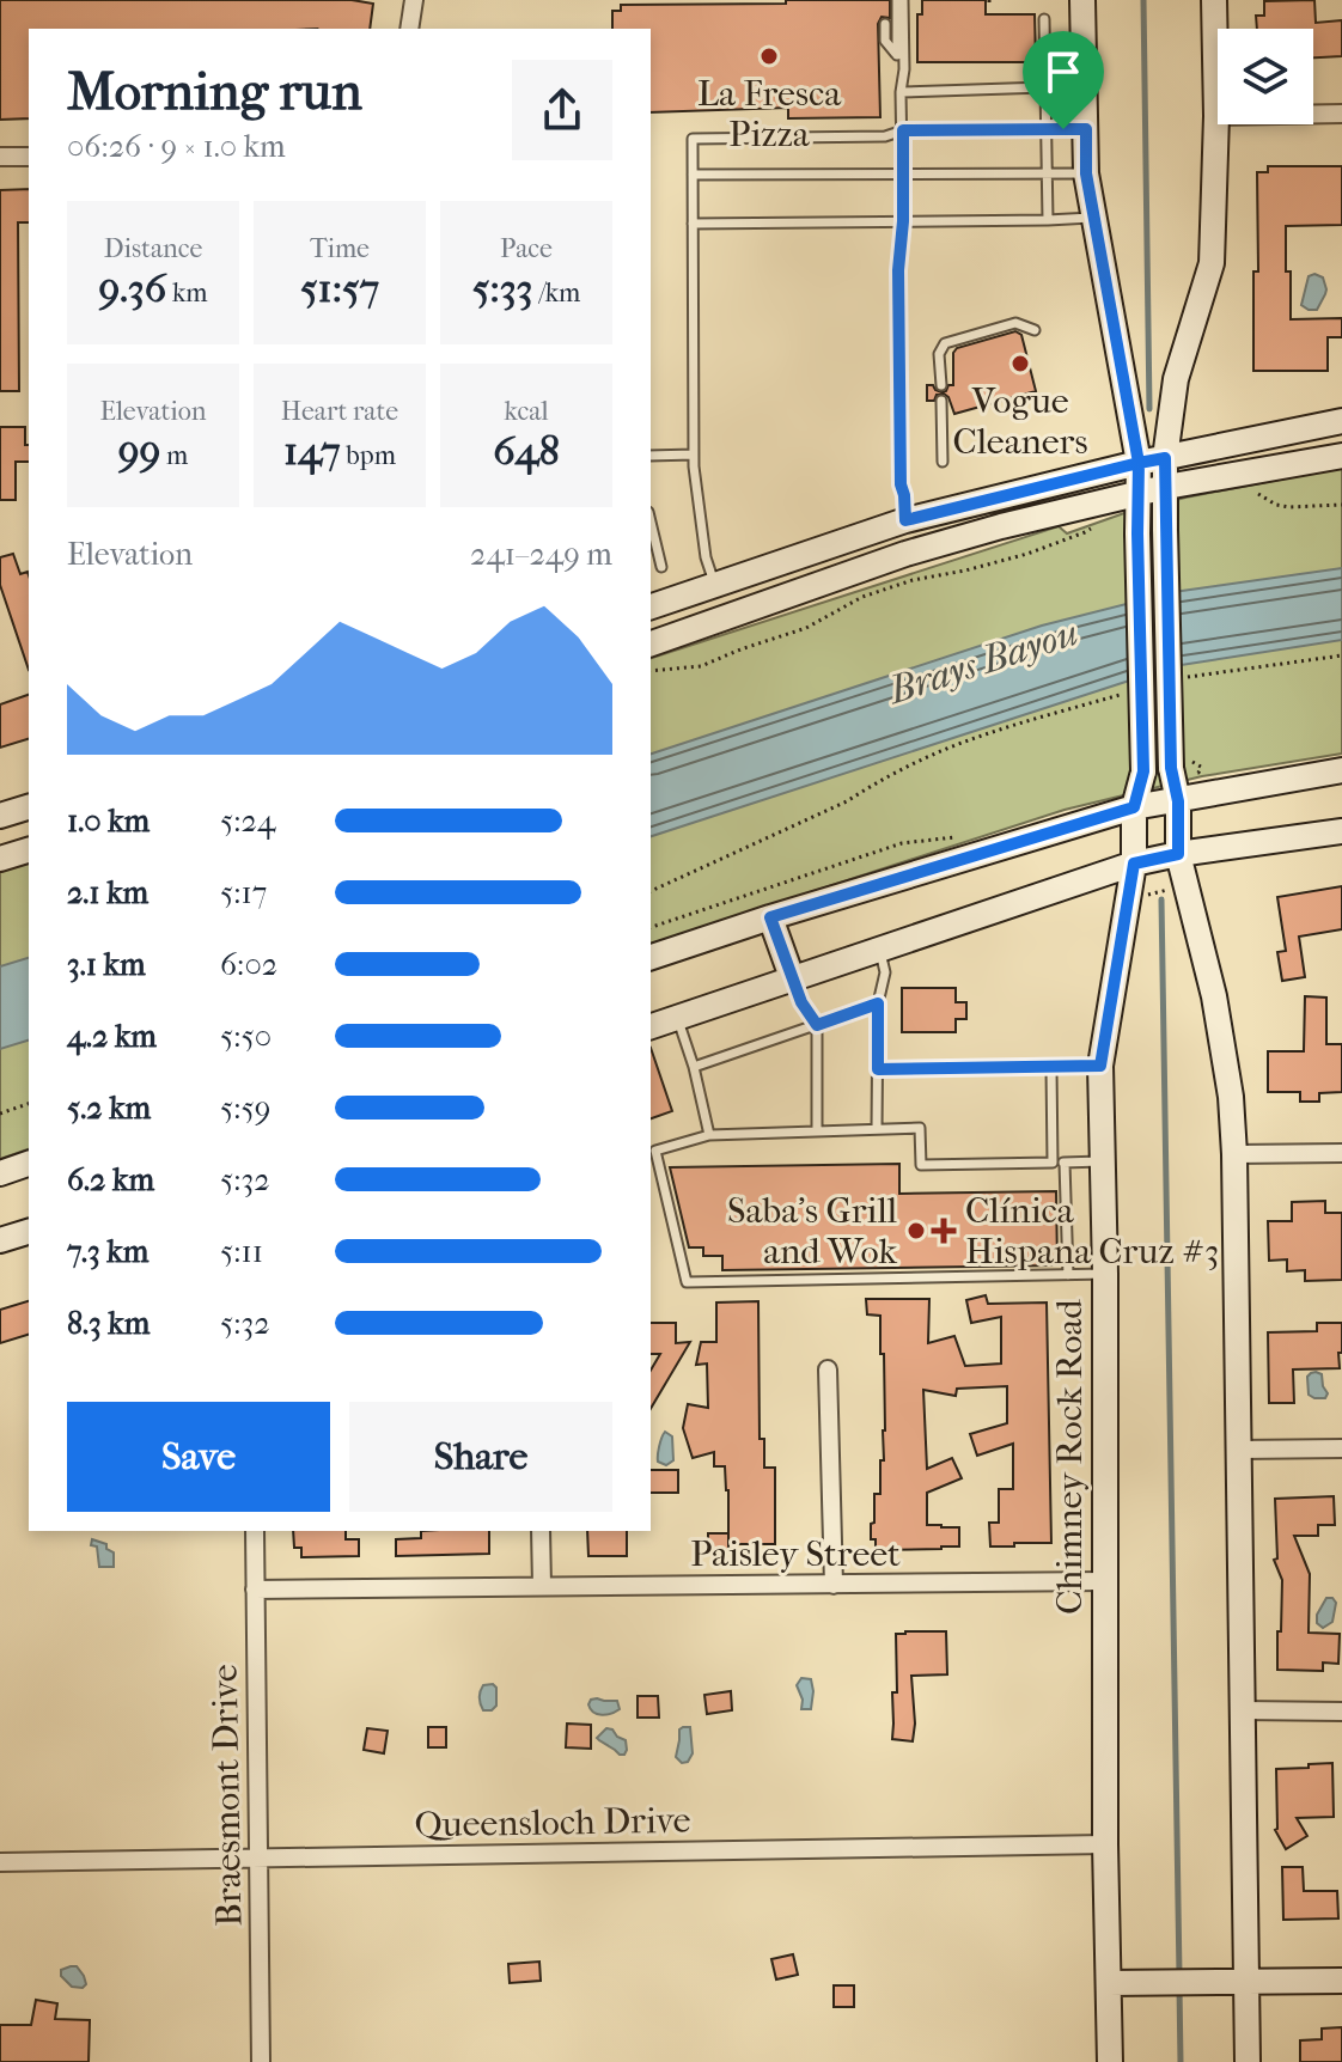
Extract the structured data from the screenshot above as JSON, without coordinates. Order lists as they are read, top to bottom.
{
  "streets": {
    "main road": ["Chimney Rock Road"],
    "street": ["Paisley Street", "Braesmont Drive", "Queensloch Drive"]
  },
  "crossings": [
    ["Chimney Rock Road", "Paisley Street"],
    ["Chimney Rock Road", "Queensloch Drive"],
    ["Paisley Street", "Braesmont Drive"],
    ["Braesmont Drive", "Queensloch Drive"]
  ],
  "water": ["Brays Bayou"],
  "places": {
    "other": ["La Fresca Pizza", "Vogue Cleaners", "Saba's Grill and Wok"],
    "health": ["Clínica Hispana Cruz #3"]
  },
  "page": {
    "heading": ["Morning run", "06:26 · 9 × 1.0 km"],
    "stats": [
      ["Distance", "9.36 km"],
      ["Time", "51:57"],
      ["Pace", "5:33 /km"],
      ["Elevation", "99 m"],
      ["Heart rate", "147 bpm"],
      ["kcal", "648"]
    ],
    "chart": ["Elevation", "241–249 m"],
    "list": [
      {
        "name": "1.0 km",
        "note": "5:24"
      },
      {
        "name": "2.1 km",
        "note": "5:17"
      },
      {
        "name": "3.1 km",
        "note": "6:02"
      },
      {
        "name": "4.2 km",
        "note": "5:50"
      },
      {
        "name": "5.2 km",
        "note": "5:59"
      },
      {
        "name": "6.2 km",
        "note": "5:32"
      },
      {
        "name": "7.3 km",
        "note": "5:11"
      },
      {
        "name": "8.3 km",
        "note": "5:32"
      }
    ],
    "buttons": ["Save", "Share"]
  }
}
